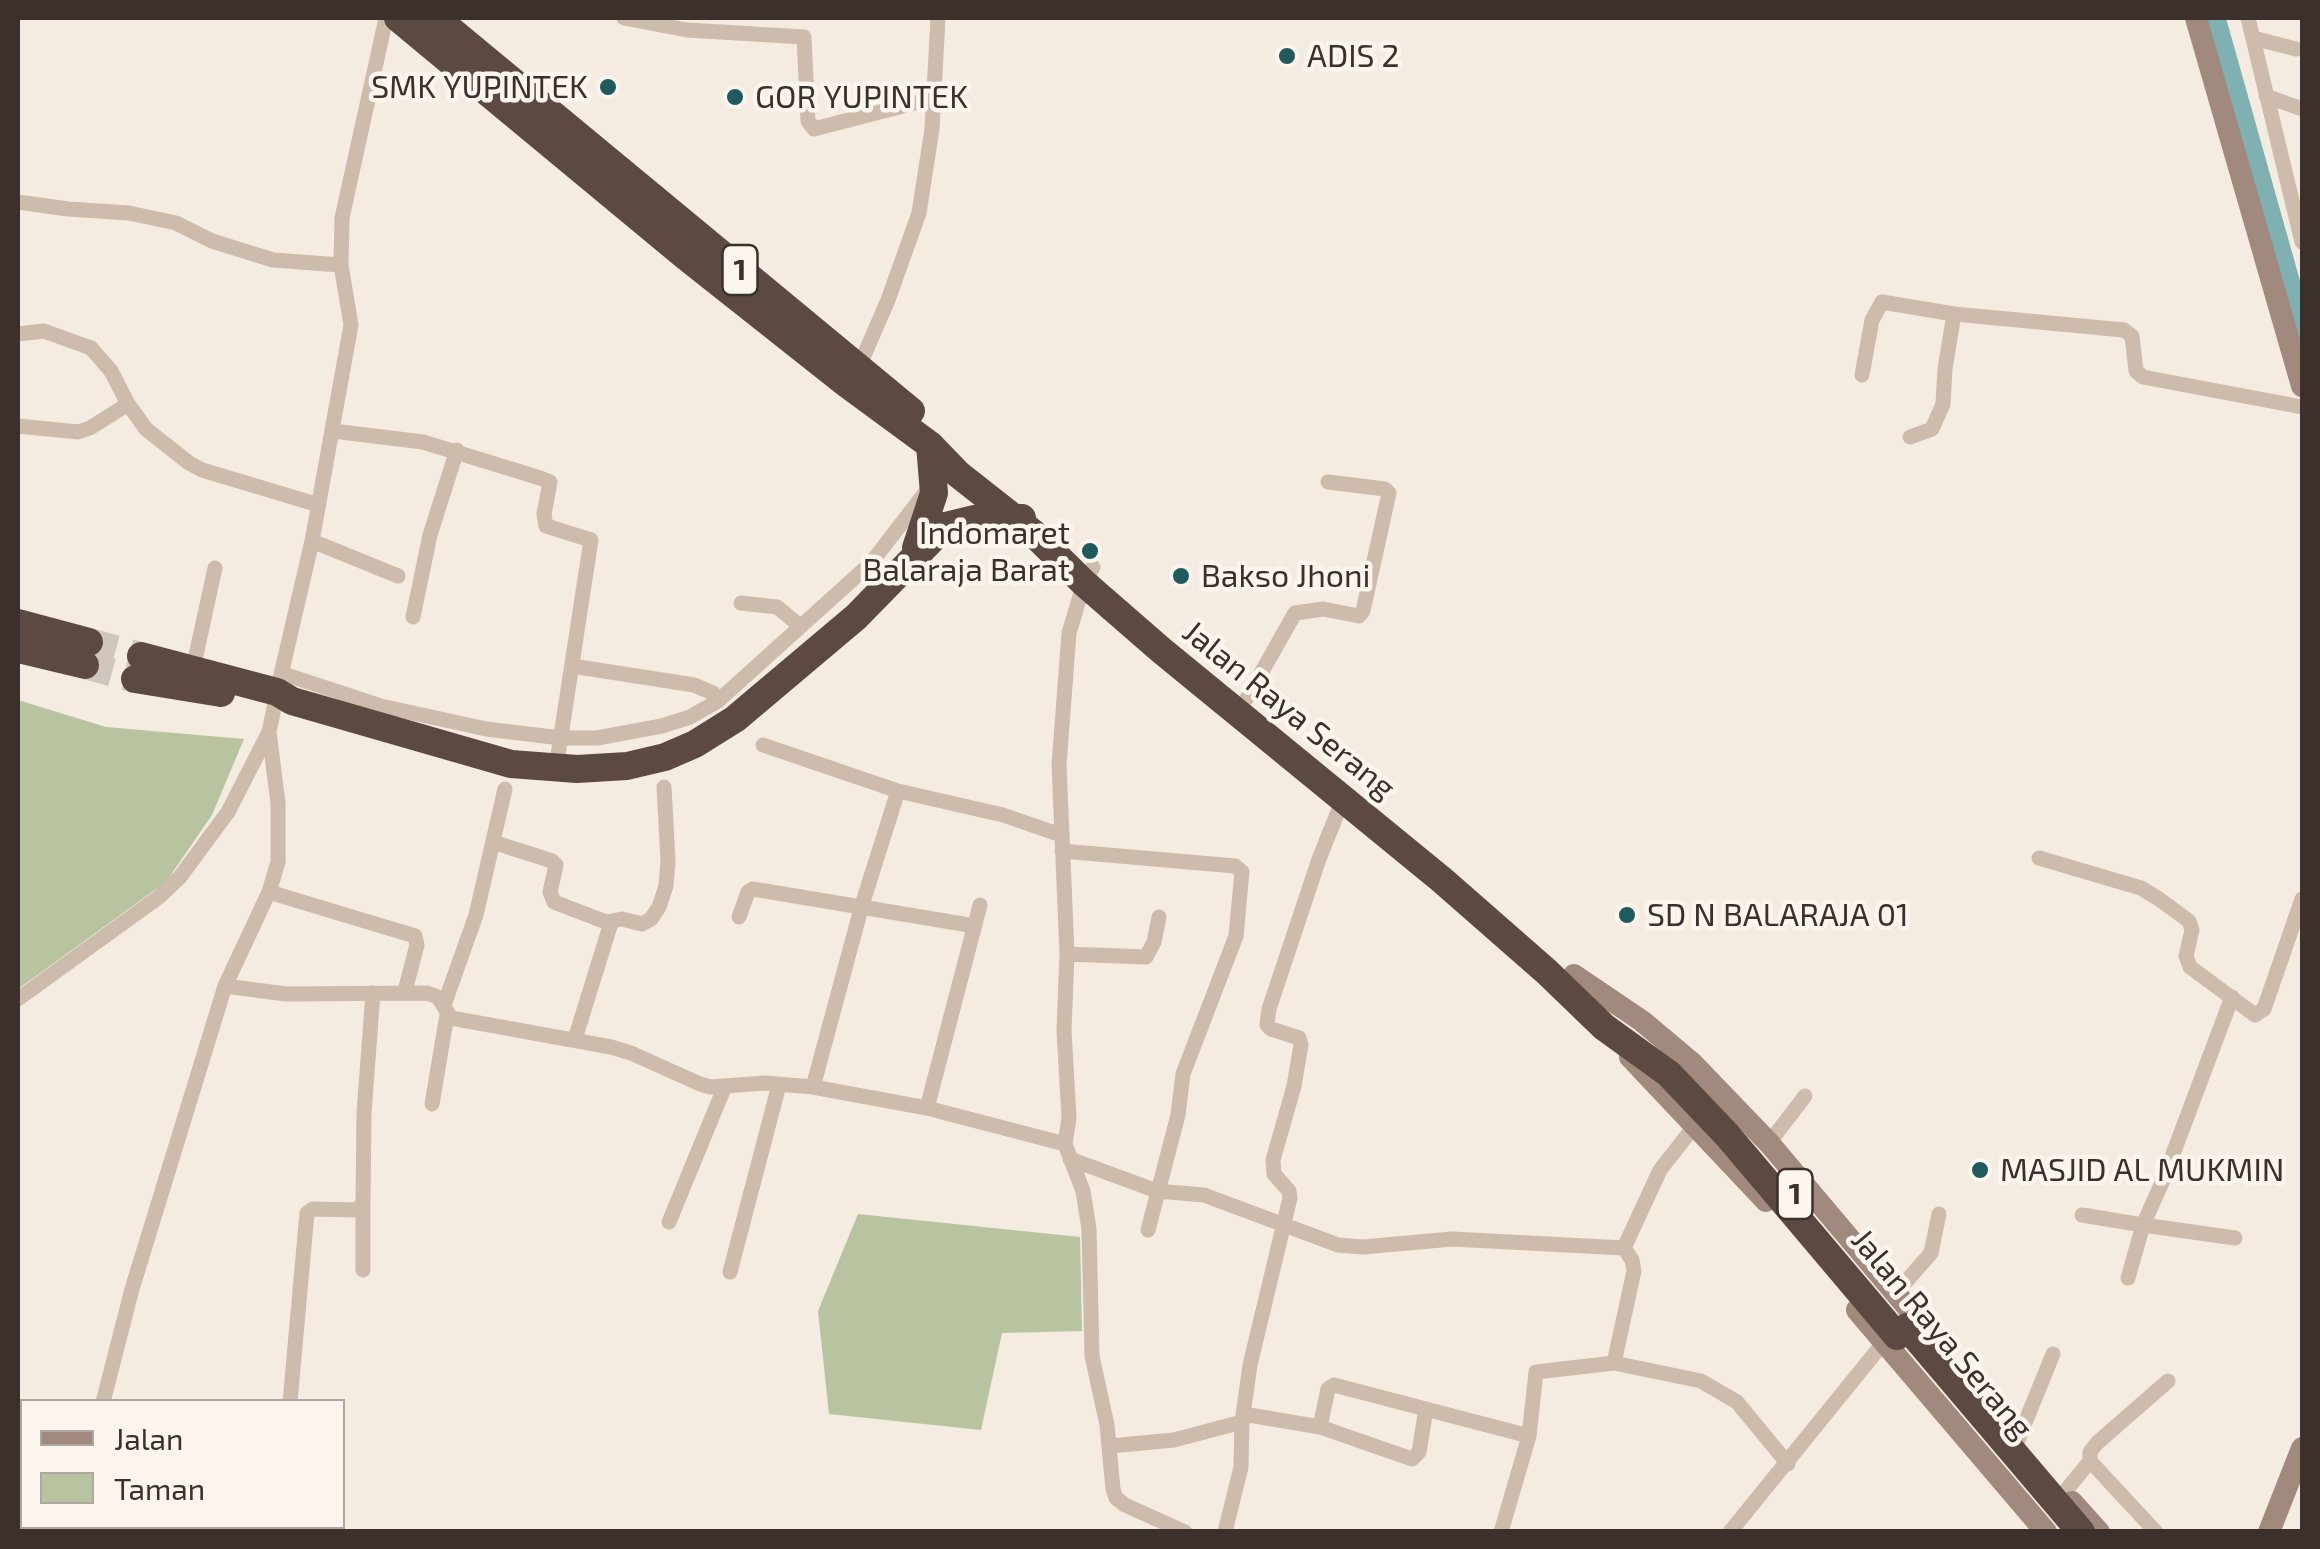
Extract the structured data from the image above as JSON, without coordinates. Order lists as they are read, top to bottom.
{
  "streets": {
    "highway": ["1", "Jalan Raya Serang"]
  },
  "places": [
    "ADIS 2",
    "SMK YUPINTEK",
    "GOR YUPINTEK",
    "Indomaret Balaraja Barat",
    "Bakso Jhoni",
    "SD N BALARAJA 01",
    "MASJID AL MUKMIN"
  ],
  "legend": ["Jalan", "Taman"]
}
